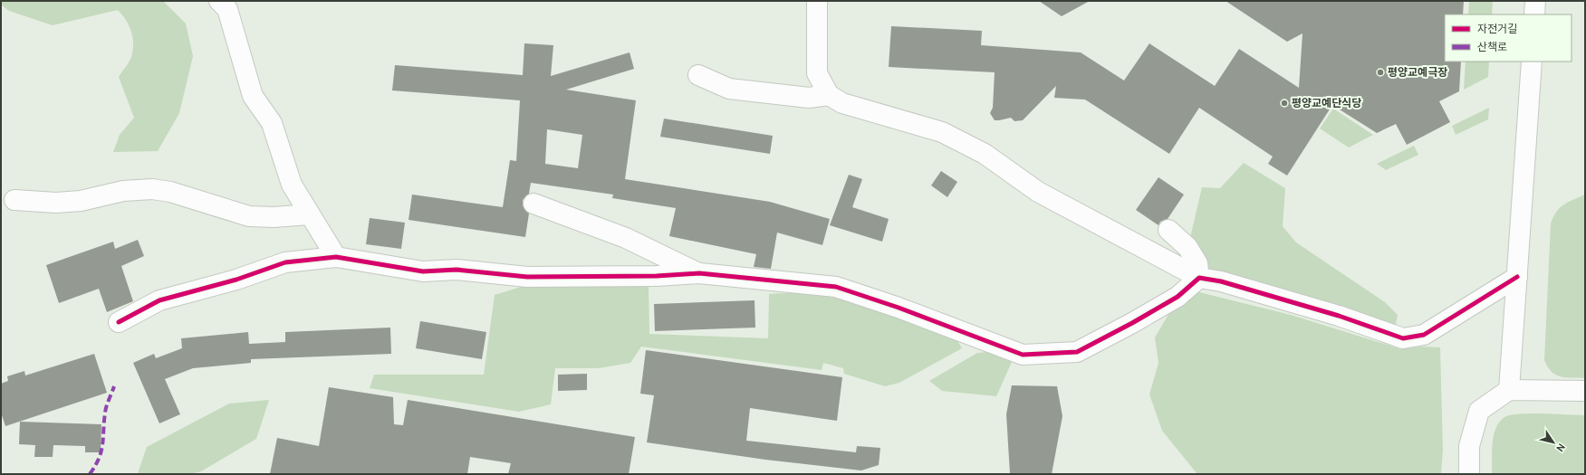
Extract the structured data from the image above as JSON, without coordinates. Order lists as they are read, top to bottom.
{
  "places": ["평양교예극장", "평양교예단식당"],
  "legend": ["자전거길", "산책로"],
  "north": "bottom right"
}
